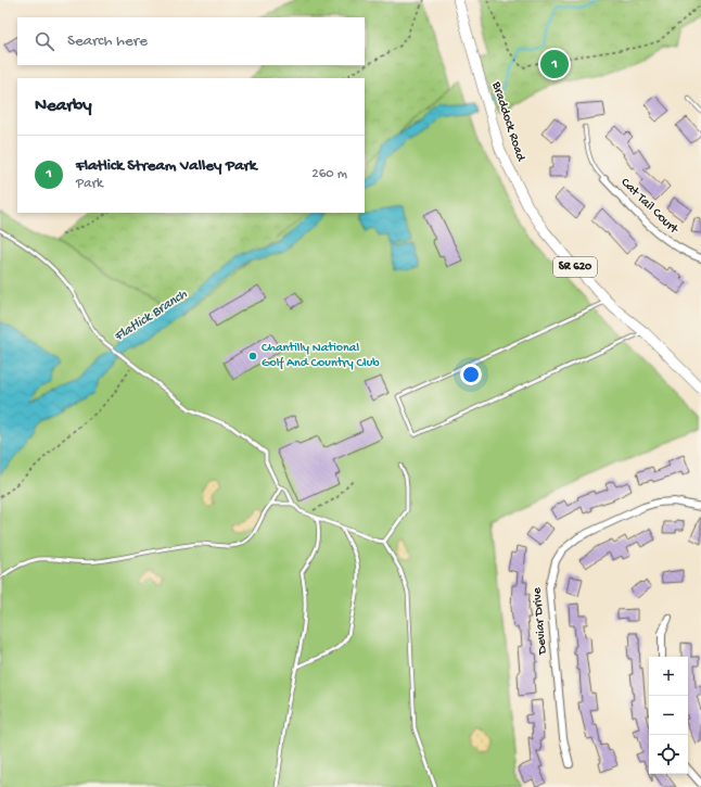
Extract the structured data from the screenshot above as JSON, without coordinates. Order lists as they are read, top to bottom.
{
  "streets": {
    "main road": ["Braddock Road", "SR 620"],
    "street": ["Cat Tail Court", "Deviar Drive"]
  },
  "water": ["Flatlick Branch"],
  "places": ["Chantilly National Golf And Country Club"],
  "page": {
    "search": "Search here",
    "pins": "1",
    "heading": "Nearby",
    "list": [
      {
        "mark": "1",
        "name": "Flatlick Stream Valley Park",
        "note": "Park",
        "value": "260 m"
      }
    ],
    "map_buttons": ["+", "−"]
  }
}
